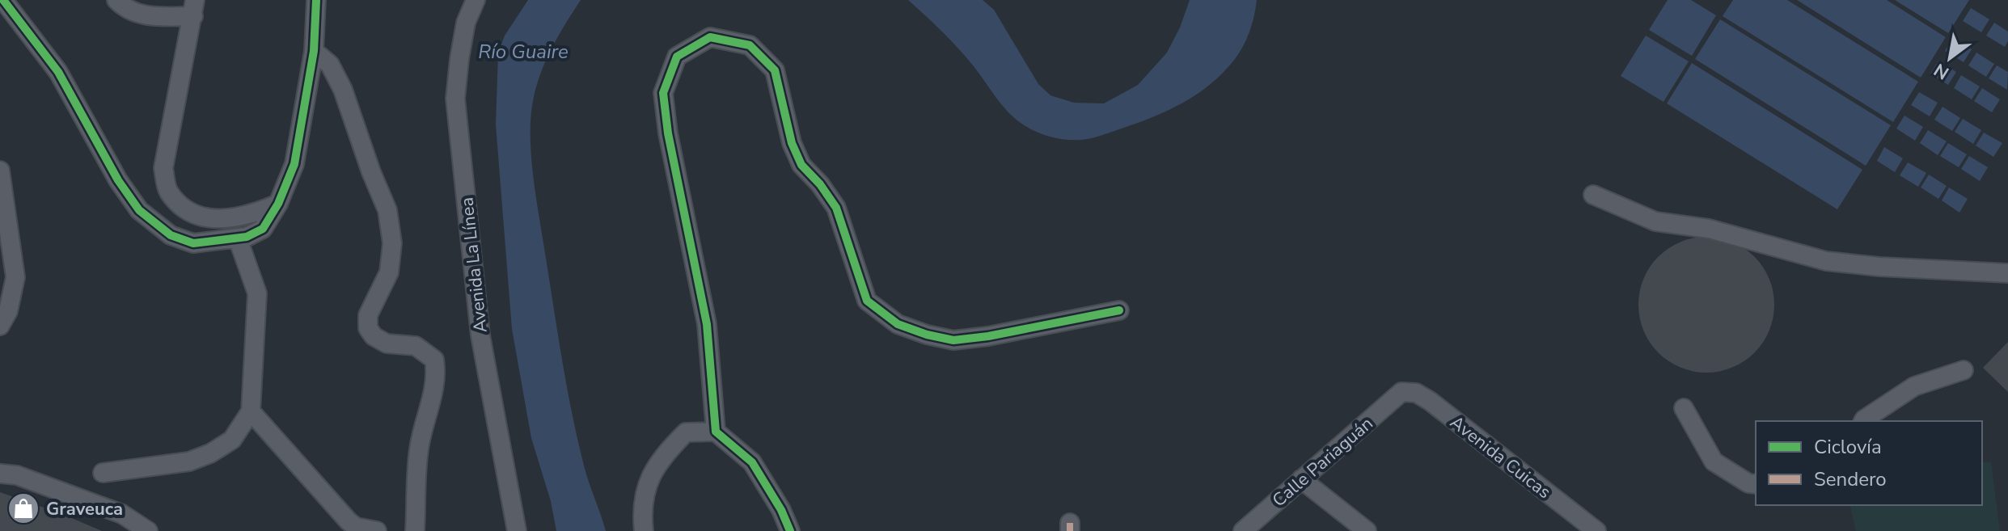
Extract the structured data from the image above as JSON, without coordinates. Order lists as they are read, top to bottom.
{
  "streets": {
    "street": ["Avenida La Línea", "Avenida Cuicas", "Calle Pariaguán"]
  },
  "crossings": [
    ["Avenida Cuicas", "Calle Pariaguán"]
  ],
  "water": ["Río Guaire"],
  "places": {
    "shop": ["Graveuca"]
  },
  "legend": ["Ciclovía", "Sendero"],
  "north": "bottom left"
}
